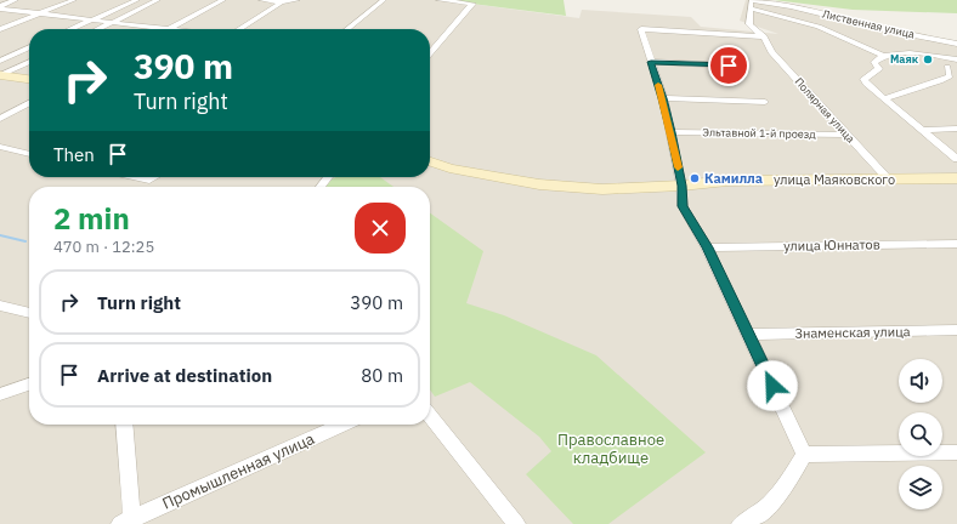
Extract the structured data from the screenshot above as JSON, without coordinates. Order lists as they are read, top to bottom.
{
  "streets": {
    "street": [
      "Лиственная улица",
      "Полярная улица",
      "Эльтавной 1-й проезд",
      "улица Маяковского",
      "улица Юннатов",
      "Знаменская улица",
      "Промышленная улица"
    ]
  },
  "crossings": [
    ["Полярная улица", "Эльтавной 1-й проезд"],
    ["Полярная улица", "улица Маяковского"]
  ],
  "parks": ["Православное кладбище"],
  "places": ["Маяк", "Камилла"],
  "page": {
    "turn": ["390 m", "Turn right"],
    "then": "Then",
    "heading": ["2 min", "470 m · 12:25"],
    "list": [
      {
        "name": "Turn right",
        "value": "390 m"
      },
      {
        "name": "Arrive at destination",
        "value": "80 m"
      }
    ]
  }
}
